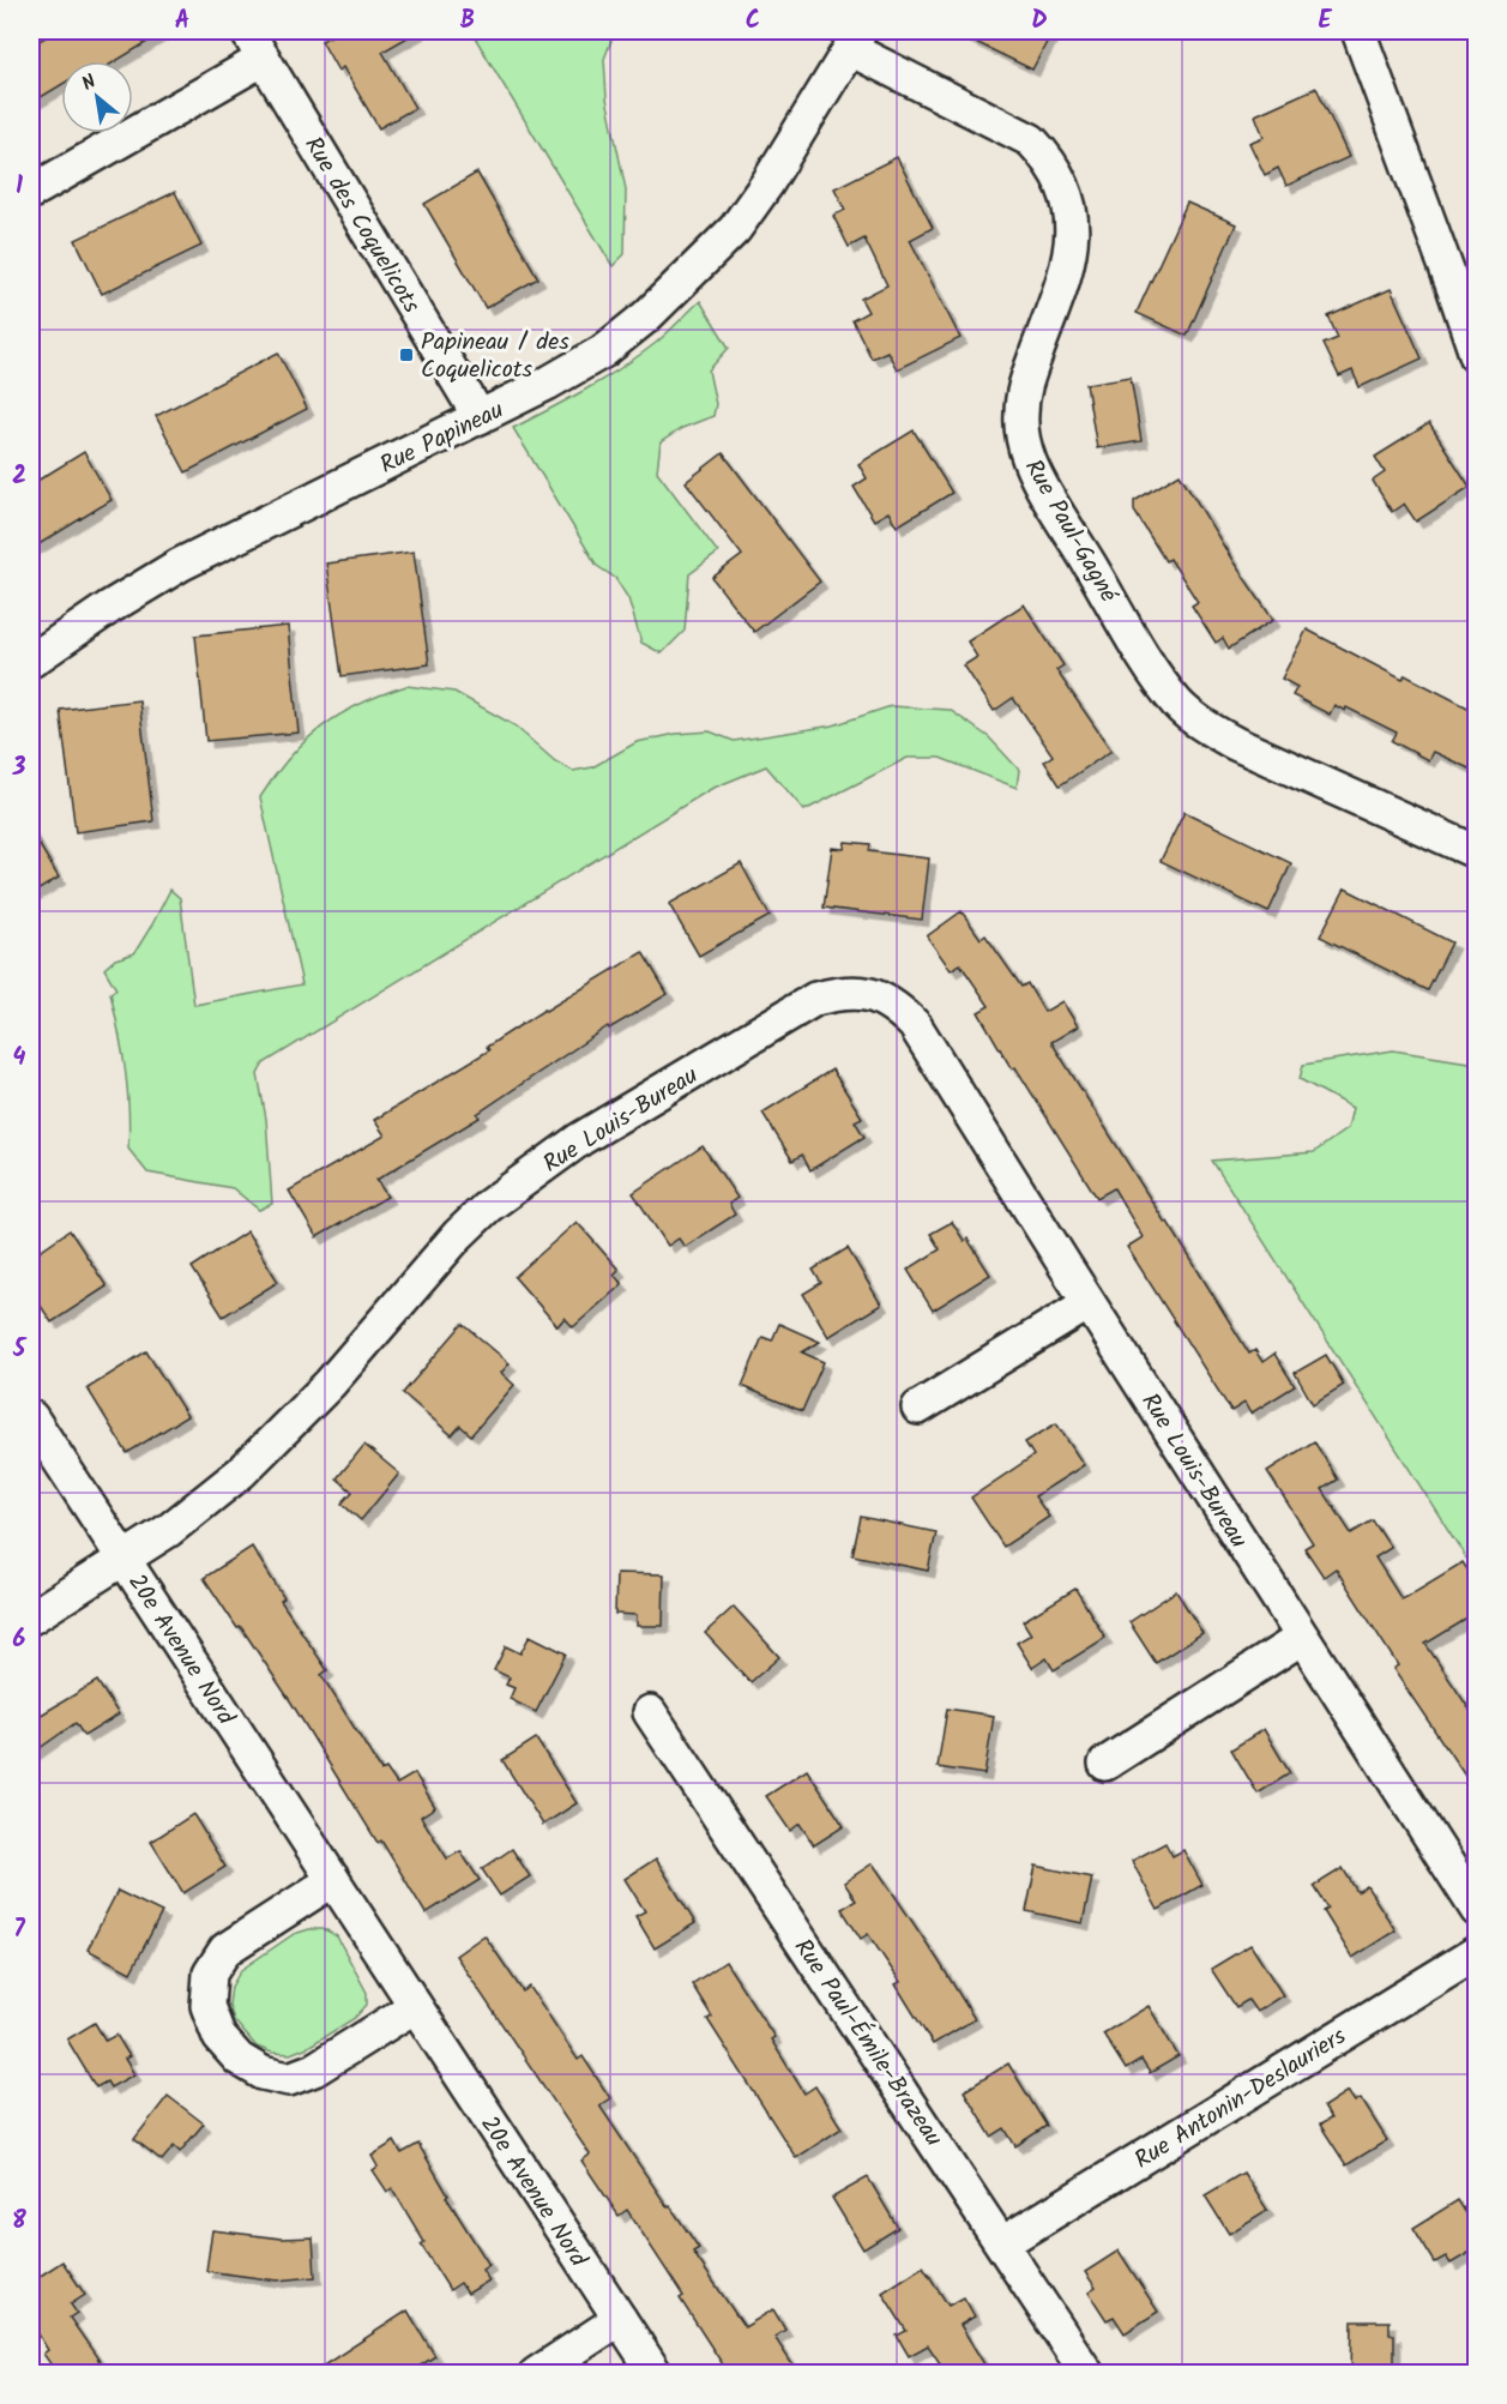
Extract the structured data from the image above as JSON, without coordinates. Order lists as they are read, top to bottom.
{
  "streets": {
    "street": [
      "Rue des Coquelicots",
      "Rue Papineau",
      "Rue Paul-Gagné",
      "Rue Louis-Bureau",
      "20e Avenue Nord",
      "Rue Paul-Émile-Brazeau",
      "Rue Antonin-Deslauriers"
    ]
  },
  "crossings": [
    ["Rue des Coquelicots", "Rue Papineau"],
    ["Rue Papineau", "Rue Paul-Gagné"],
    ["Rue Louis-Bureau", "20e Avenue Nord"],
    ["Rue Paul-Émile-Brazeau", "Rue Antonin-Deslauriers"]
  ],
  "places": {
    "transit": ["Papineau / des Coquelicots"]
  },
  "north": "top left",
  "grid": {
    "columns": [
      "A",
      "B",
      "C",
      "D",
      "E"
    ],
    "rows": [
      "1",
      "2",
      "3",
      "4",
      "5",
      "6",
      "7",
      "8"
    ]
  }
}
